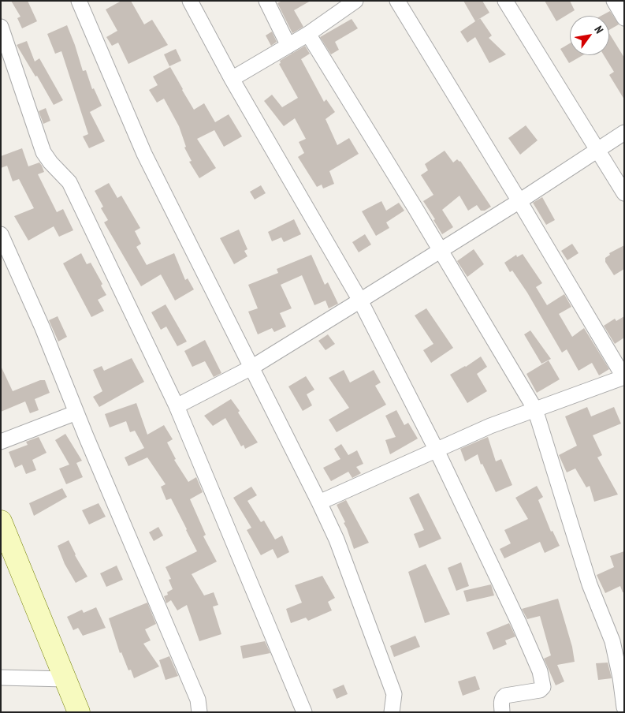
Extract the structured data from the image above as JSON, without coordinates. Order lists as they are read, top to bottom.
{
  "north": "top right"
}
